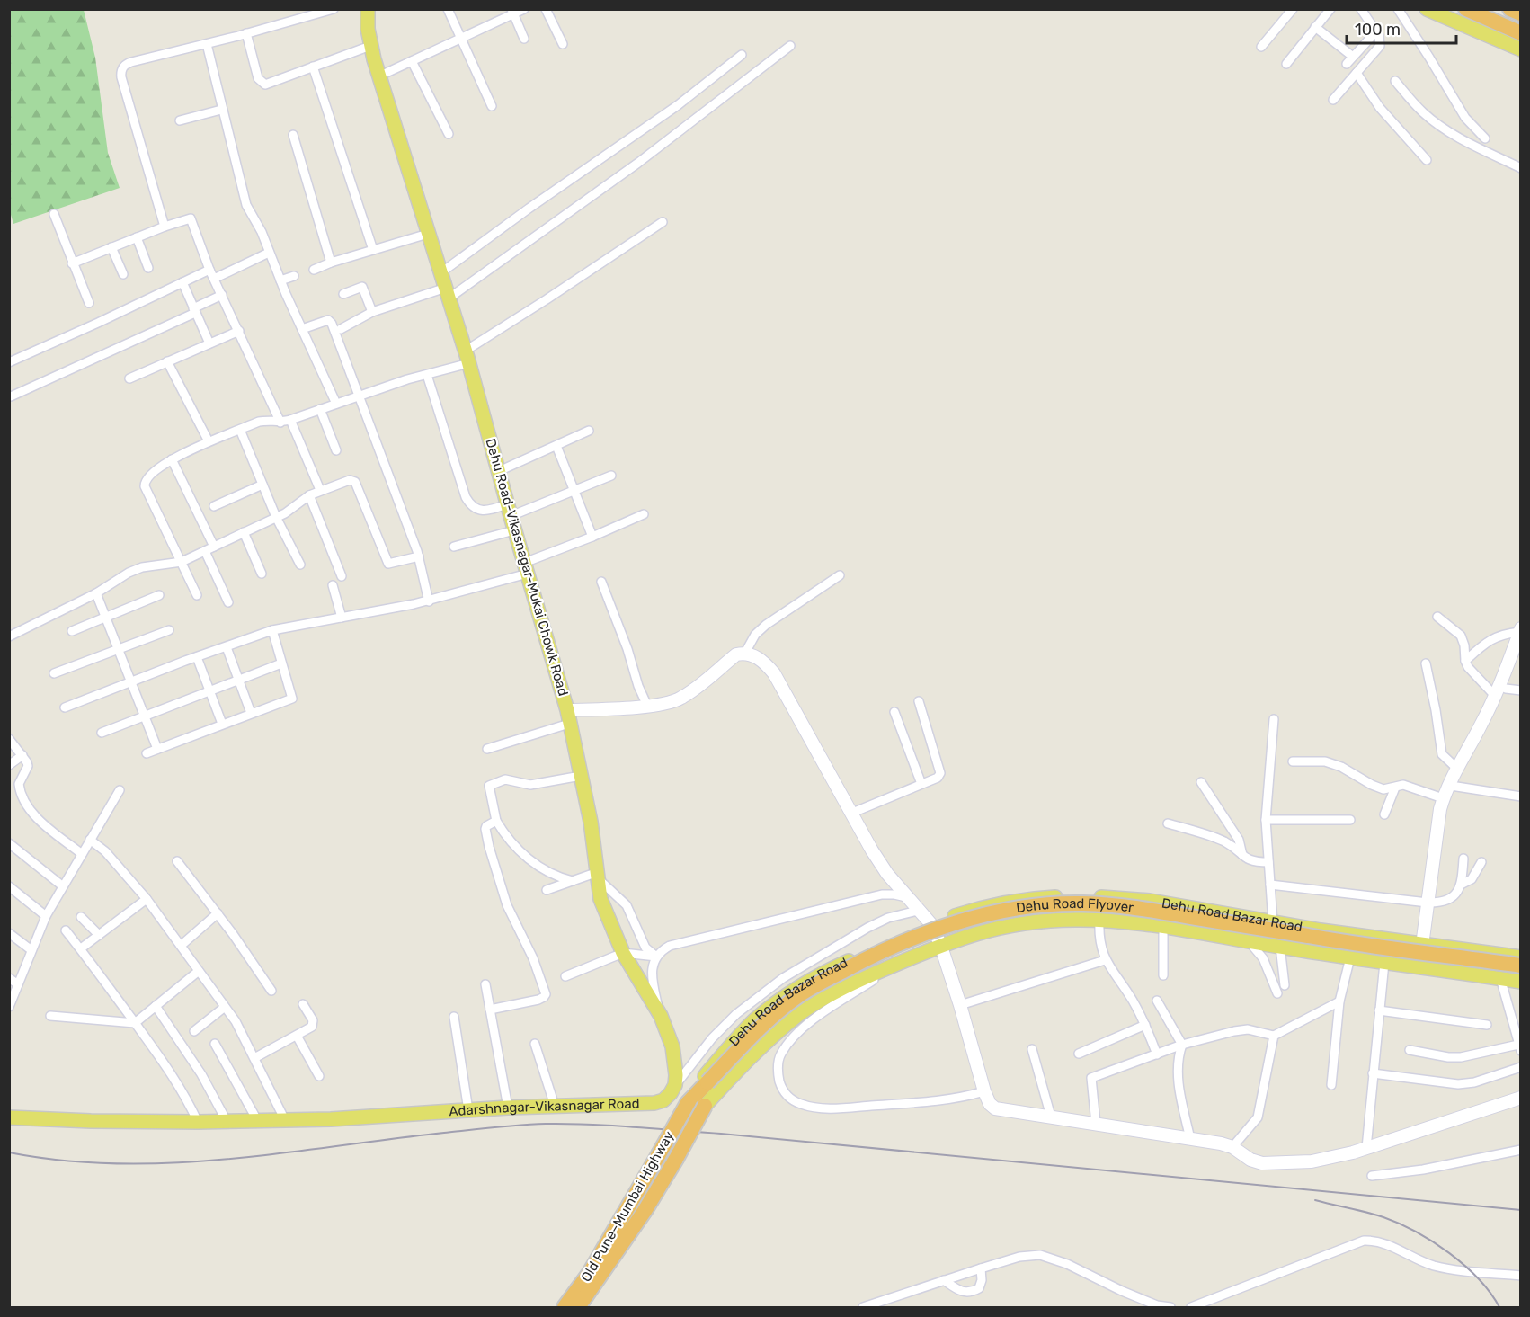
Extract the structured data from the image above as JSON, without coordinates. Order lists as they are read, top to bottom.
{
  "streets": {
    "highway": ["Dehu Road Flyover", "Old Pune–Mumbai Highway"],
    "main road": ["Dehu Road-Vikasnagar-Mukai Chowk Road", "Dehu Road Bazar Road", "Adarshnagar-Vikasnagar Road"]
  },
  "crossings": [
    ["Dehu Road Flyover", "Dehu Road Bazar Road"],
    ["Dehu Road Flyover", "Old Pune–Mumbai Highway"],
    ["Dehu Road Bazar Road", "Old Pune–Mumbai Highway"]
  ],
  "scale_bar": "100 m"
}
